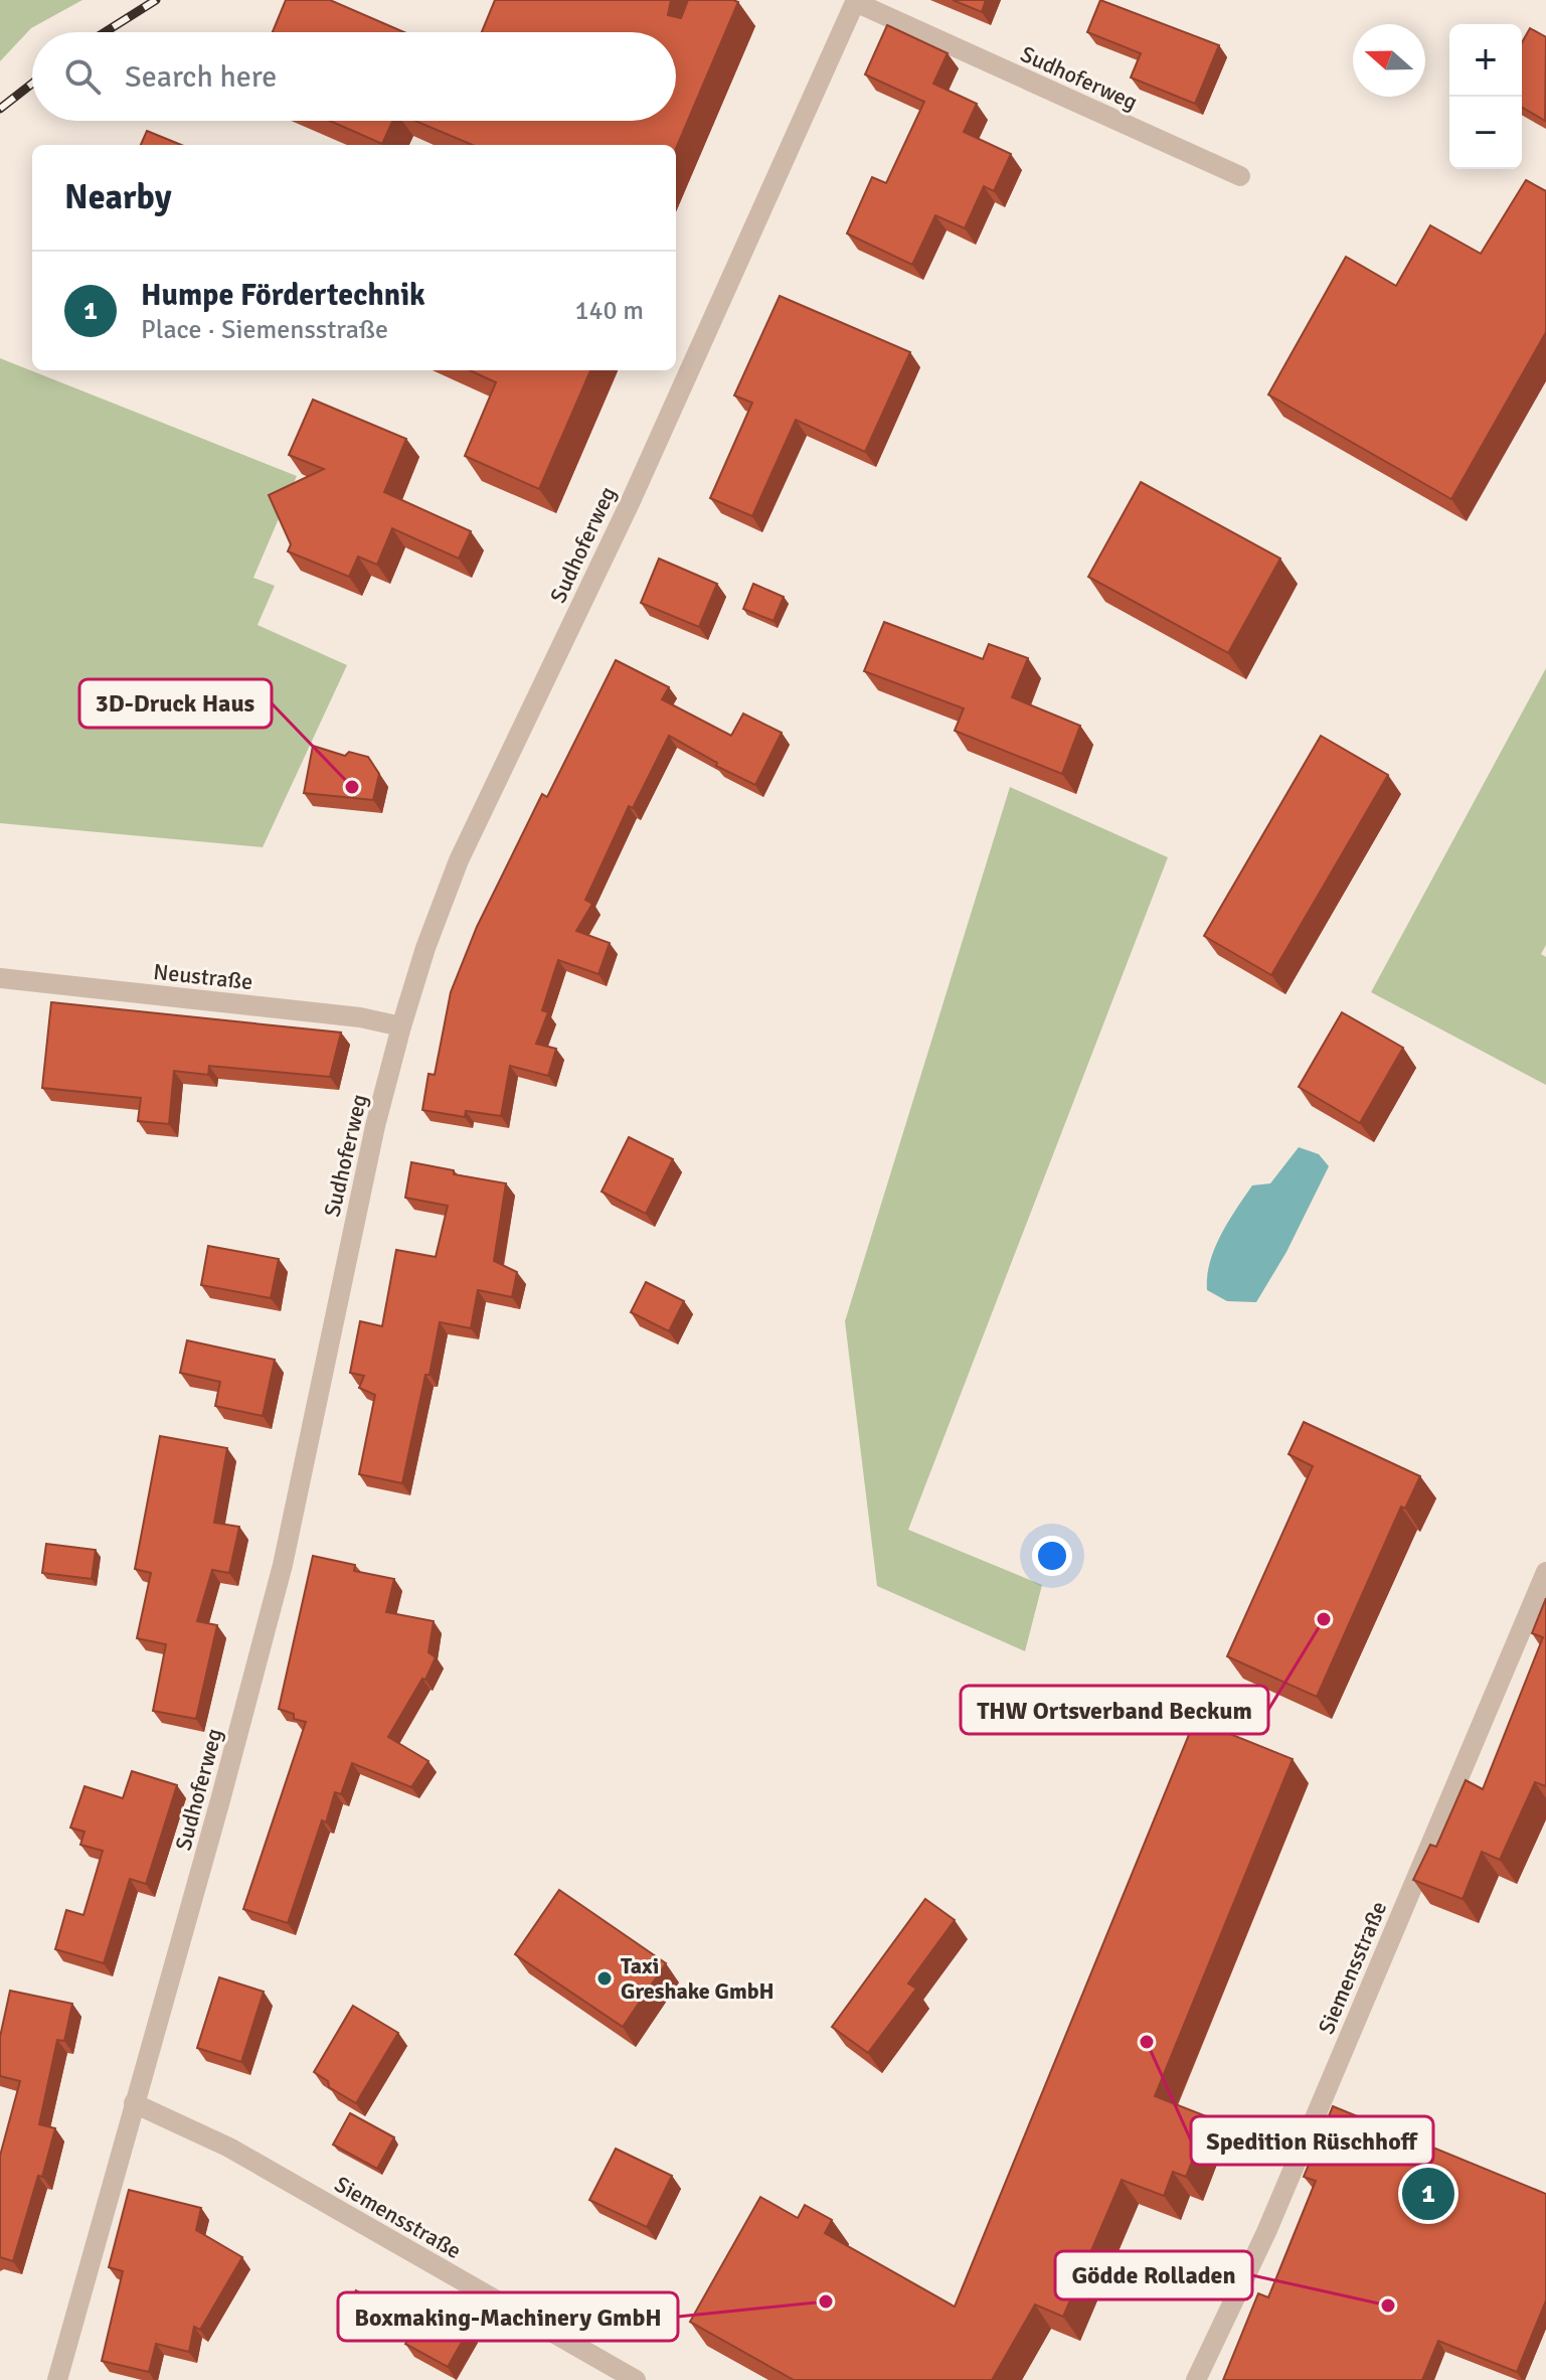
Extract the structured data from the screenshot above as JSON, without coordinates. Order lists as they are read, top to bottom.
{
  "streets": {
    "street": ["Sudhoferweg", "Neustraße", "Siemensstraße"]
  },
  "crossings": [
    ["Sudhoferweg", "Neustraße"],
    ["Sudhoferweg", "Siemensstraße"]
  ],
  "places": [
    "3D-Druck Haus",
    "THW Ortsverband Beckum",
    "Taxi Greshake GmbH",
    "Spedition Rüschhoff",
    "Boxmaking-Machinery GmbH",
    "Gödde Rolladen"
  ],
  "north": "left",
  "page": {
    "map_buttons": ["+", "−"],
    "search": "Search here",
    "heading": "Nearby",
    "list": [
      {
        "mark": "1",
        "name": "Humpe Fördertechnik",
        "note": "Place · Siemensstraße",
        "value": "140 m"
      }
    ],
    "pins": "1"
  }
}
